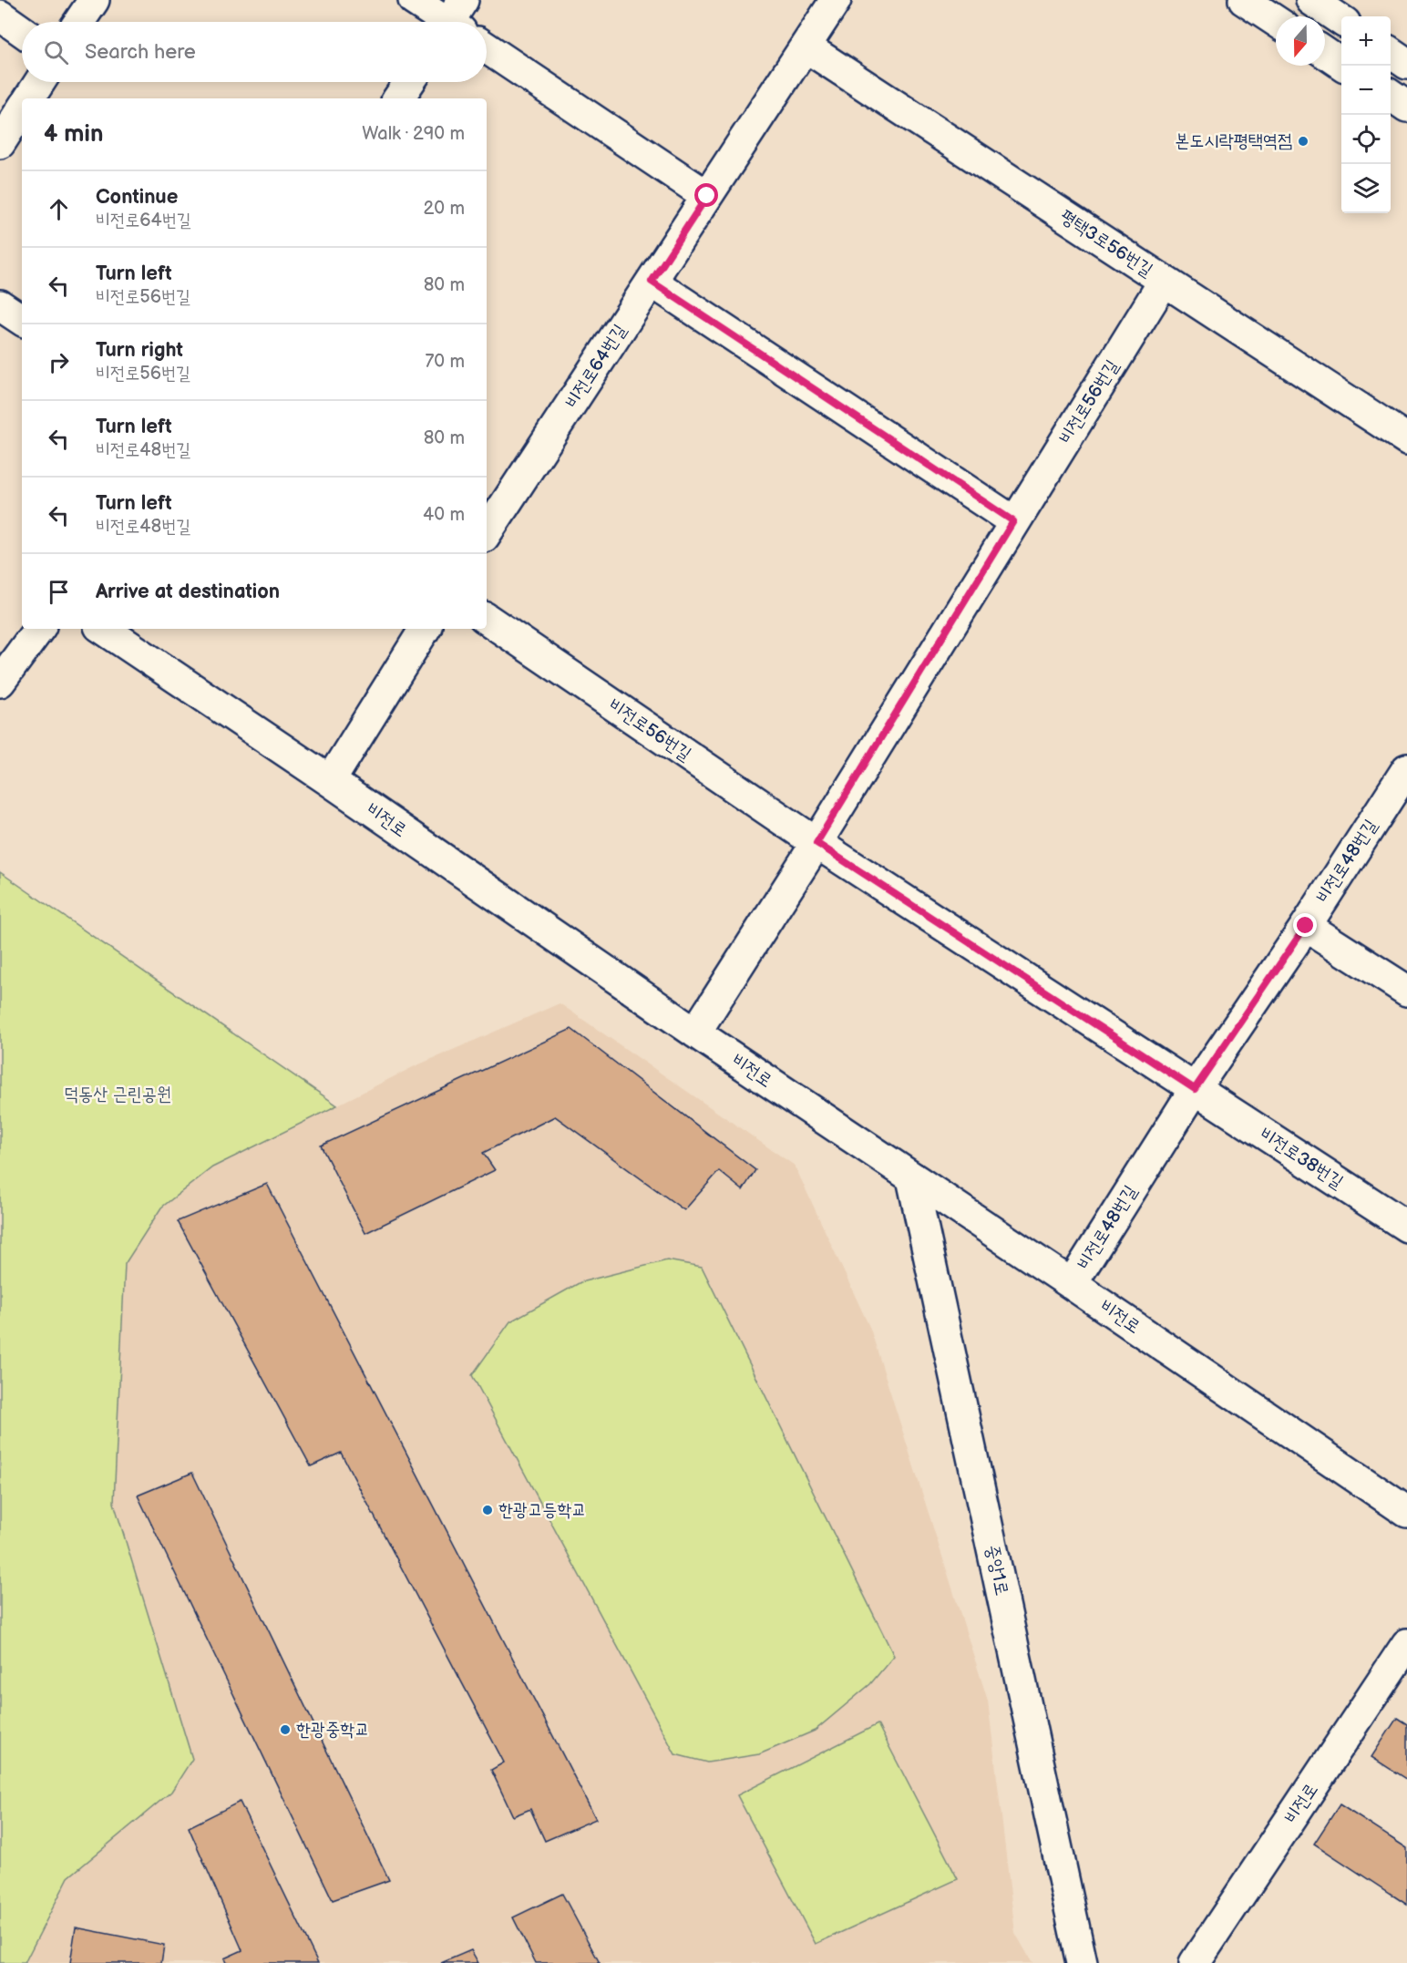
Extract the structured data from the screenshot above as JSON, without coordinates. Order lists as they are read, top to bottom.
{
  "streets": {
    "street": [
      "평택3로56번길",
      "비전로64번길",
      "비전로56번길",
      "비전로",
      "비전로48번길",
      "비전로38번길",
      "중앙1로"
    ]
  },
  "crossings": [
    ["평택3로56번길", "비전로64번길"],
    ["평택3로56번길", "비전로56번길"],
    ["비전로56번길", "비전로"],
    ["비전로", "비전로48번길"],
    ["비전로", "중앙1로"],
    ["비전로48번길", "비전로38번길"]
  ],
  "parks": ["덕동산 근린공원"],
  "places": ["본도시락평택역점", "한광고등학교", "한광중학교"],
  "north": "bottom",
  "page": {
    "map_buttons": ["+", "−"],
    "search": "Search here",
    "heading": ["4 min", "Walk · 290 m"],
    "list": [
      ["Continue", "비전로64번길", "20 m"],
      ["Turn left", "비전로56번길", "80 m"],
      ["Turn right", "비전로56번길", "70 m"],
      ["Turn left", "비전로48번길", "80 m"],
      ["Turn left", "비전로48번길", "40 m"],
      "Arrive at destination"
    ]
  }
}
